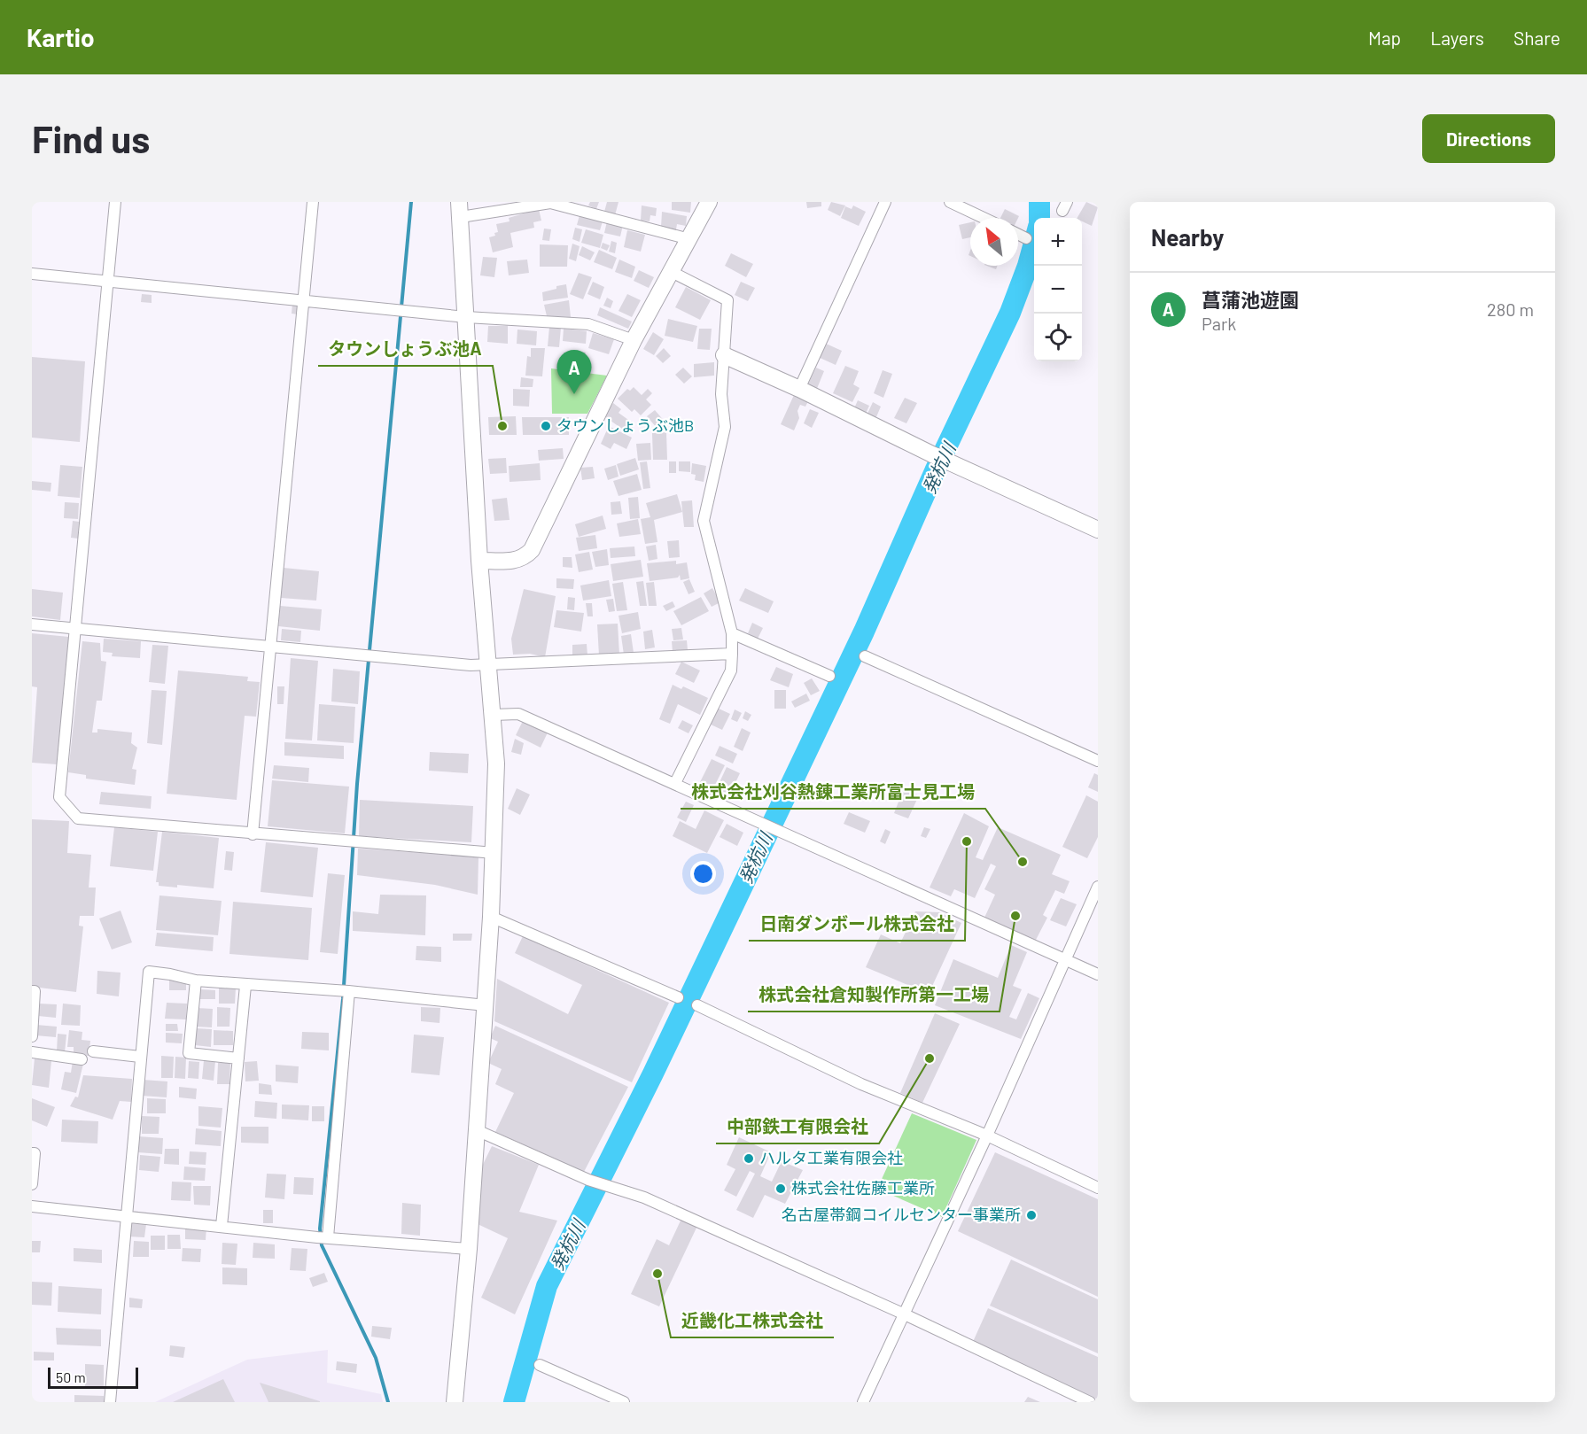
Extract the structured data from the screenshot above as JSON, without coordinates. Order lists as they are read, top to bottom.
{
  "water": ["発杭川"],
  "places": [
    "タウンしょうぶ池A",
    "タウンしょうぶ池B",
    "日南ダンボール株式会社",
    "株式会社刈谷熱錬工業所富士見工場",
    "株式会社倉知製作所第一工場",
    "中部鉄工有限会社",
    "ハルタ工業有限会社",
    "株式会社佐藤工業所",
    "名古屋帯鋼コイルセンター事業所",
    "近畿化工株式会社"
  ],
  "scale_bar": "50 m",
  "north": "top left",
  "page": {
    "header": "Kartio",
    "nav": ["Map", "Layers", "Share"],
    "buttons": "Directions",
    "title": "Find us",
    "heading": "Nearby",
    "map_buttons": ["+", "−"],
    "list": [
      {
        "mark": "A",
        "name": "菖蒲池遊園",
        "note": "Park",
        "value": "280 m"
      }
    ],
    "pins": "A",
    "scale": "50 m"
  }
}
